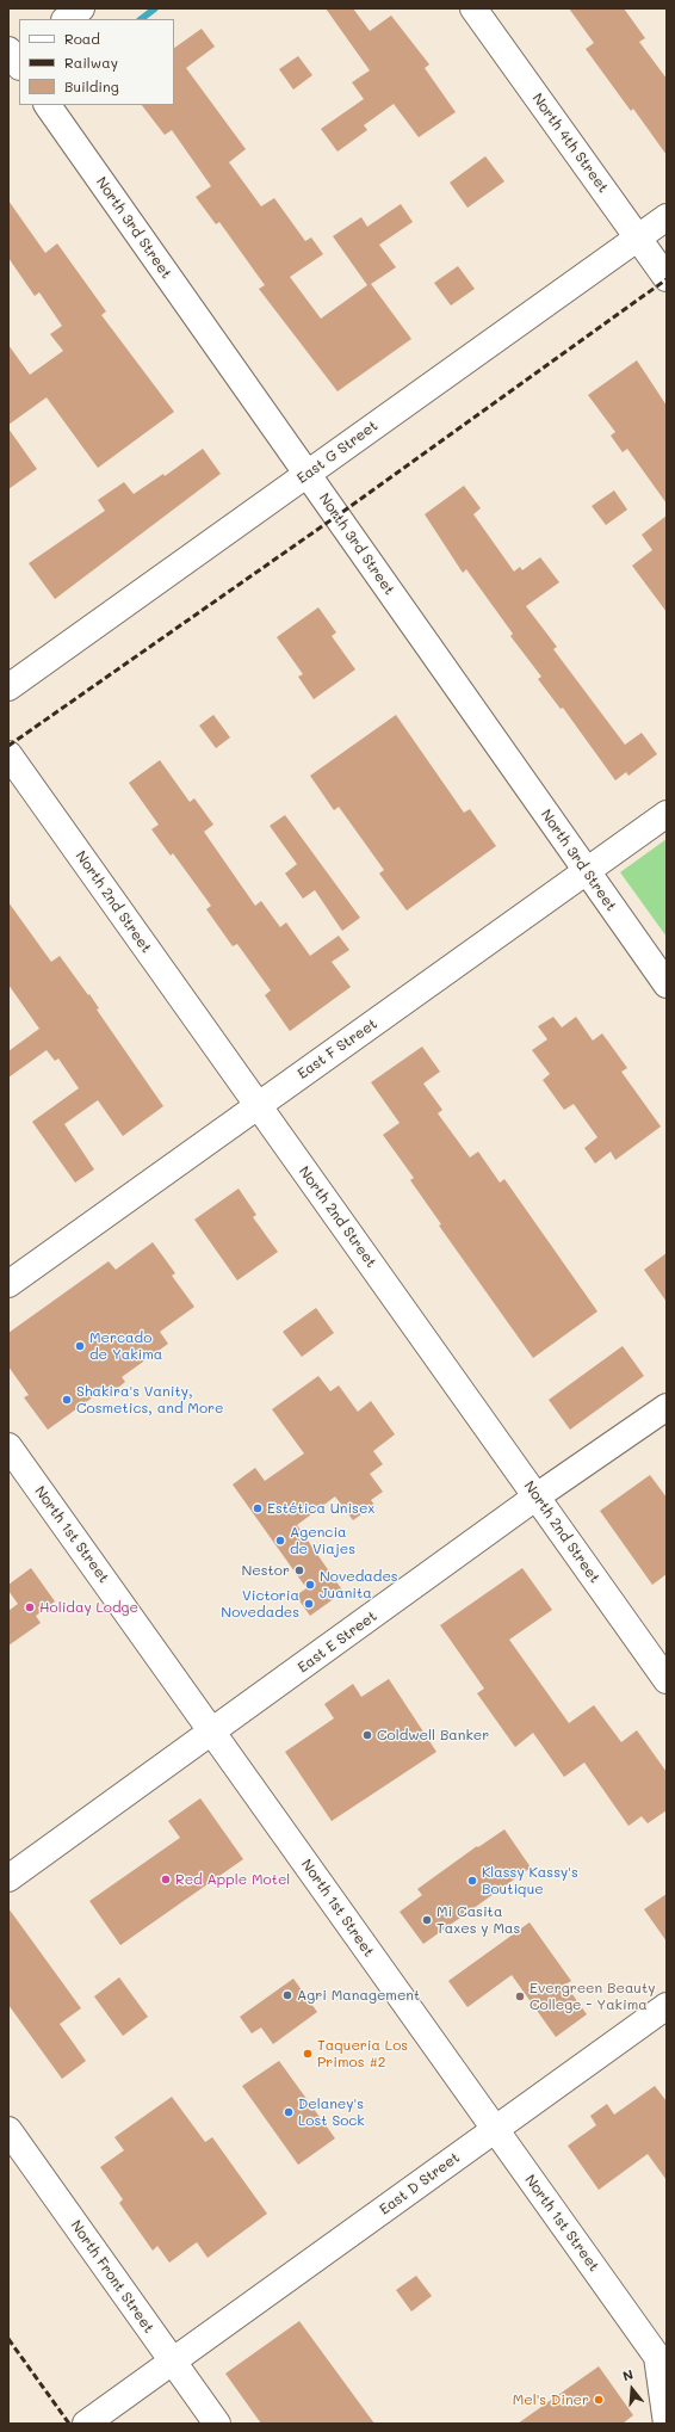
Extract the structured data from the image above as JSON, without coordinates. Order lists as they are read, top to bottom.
{
  "streets": {
    "street": [
      "North 4th Street",
      "North 3rd Street",
      "East G Street",
      "North 2nd Street",
      "East F Street",
      "North 1st Street",
      "East E Street",
      "East D Street",
      "North Front Street"
    ]
  },
  "crossings": [
    ["North 4th Street", "East G Street"],
    ["North 3rd Street", "East G Street"],
    ["North 3rd Street", "East F Street"],
    ["North 2nd Street", "East F Street"],
    ["North 2nd Street", "East E Street"],
    ["North 1st Street", "East E Street"],
    ["North 1st Street", "East D Street"],
    ["East D Street", "North Front Street"]
  ],
  "places": [
    "Mercado de Yakima",
    "Shakira's Vanity, Cosmetics, and More",
    "Estética Unisex",
    "Agencia de Viajes",
    "Nestor",
    "Novedades Juanita",
    "Victoria Novedades",
    "Holiday Lodge",
    "Coldwell Banker",
    "Red Apple Motel",
    "Klassy Kassy's Boutique",
    "Mi Casita Taxes y Mas",
    "Agri Management",
    "Evergreen Beauty College - Yakima",
    "Taqueria Los Primos #2",
    "Delaney's Lost Sock",
    "Mel's Diner"
  ],
  "legend": ["Road", "Railway", "Building"],
  "north": "top"
}
